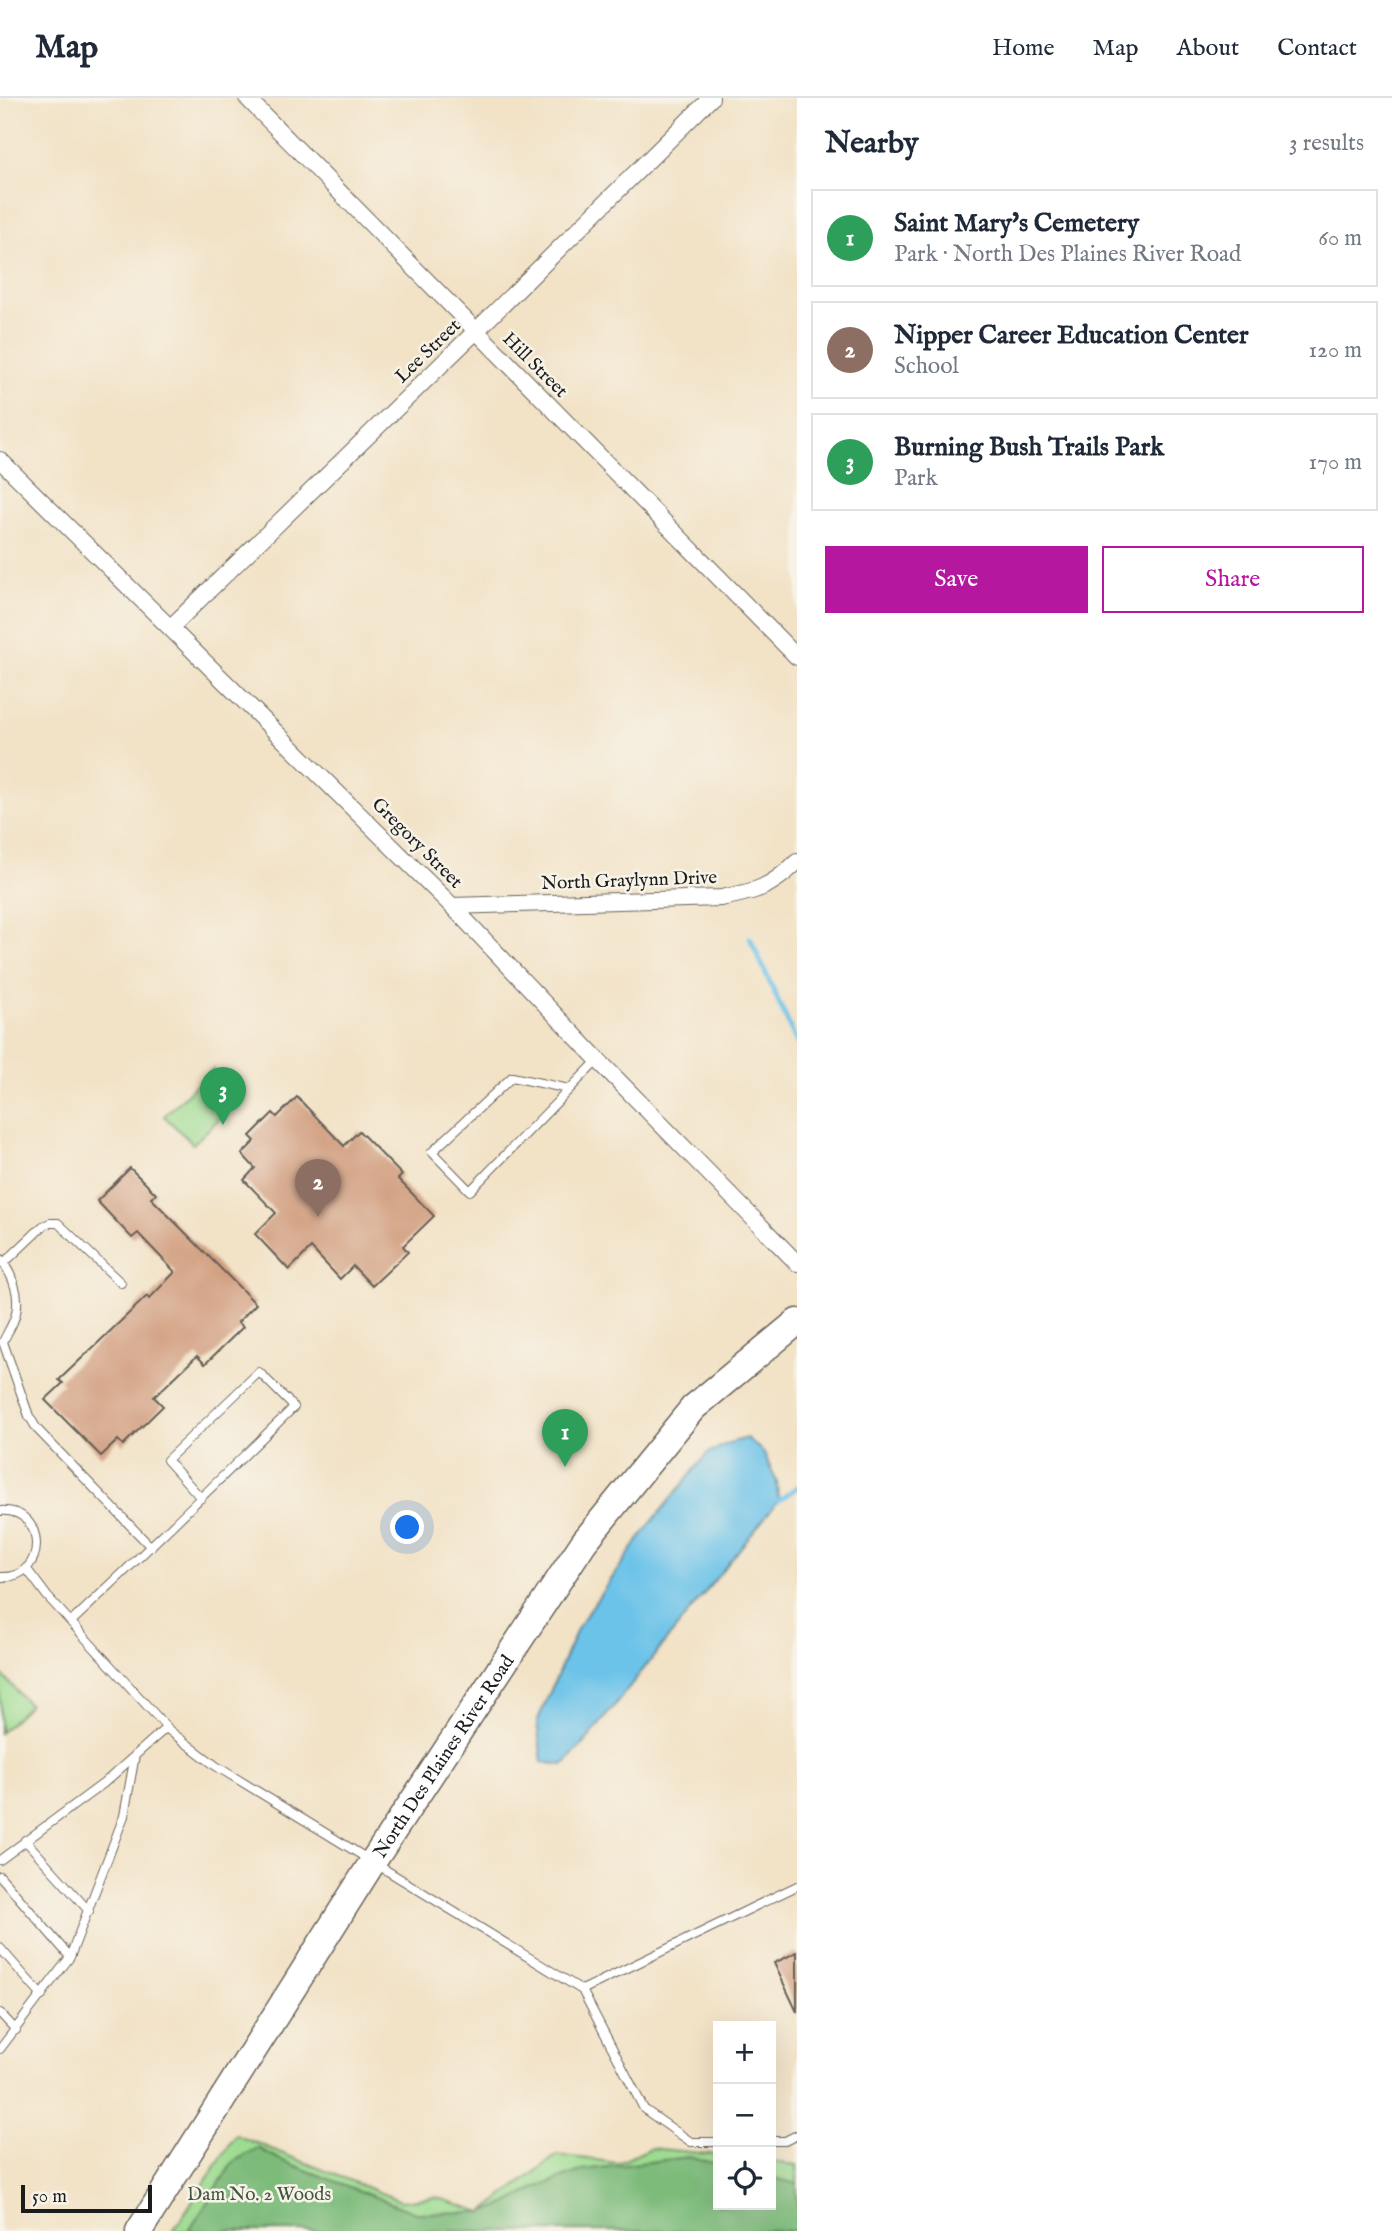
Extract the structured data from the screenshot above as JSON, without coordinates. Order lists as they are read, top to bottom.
{
  "streets": {
    "main road": ["North Des Plaines River Road"],
    "street": [
      "Lee Street",
      "Hill Street",
      "Gregory Street",
      "North Graylynn Drive"
    ]
  },
  "crossings": [
    ["Lee Street", "Hill Street"],
    ["Lee Street", "Gregory Street"],
    ["Gregory Street", "North Graylynn Drive"]
  ],
  "parks": ["Dam No. 2 Woods"],
  "scale_bar": "50 m",
  "page": {
    "header": "Map",
    "nav": [
      "Home",
      "Map",
      "About",
      "Contact"
    ],
    "heading": ["Nearby", "3 results"],
    "list": [
      {
        "mark": "1",
        "name": "Saint Mary's Cemetery",
        "note": "Park · North Des Plaines River Road",
        "value": "60 m"
      },
      {
        "mark": "2",
        "name": "Nipper Career Education Center",
        "note": "School",
        "value": "120 m"
      },
      {
        "mark": "3",
        "name": "Burning Bush Trails Park",
        "note": "Park",
        "value": "170 m"
      }
    ],
    "buttons": ["Save", "Share"],
    "pins": ["3", "2", "1"],
    "map_buttons": ["+", "−"],
    "scale": "50 m"
  }
}
